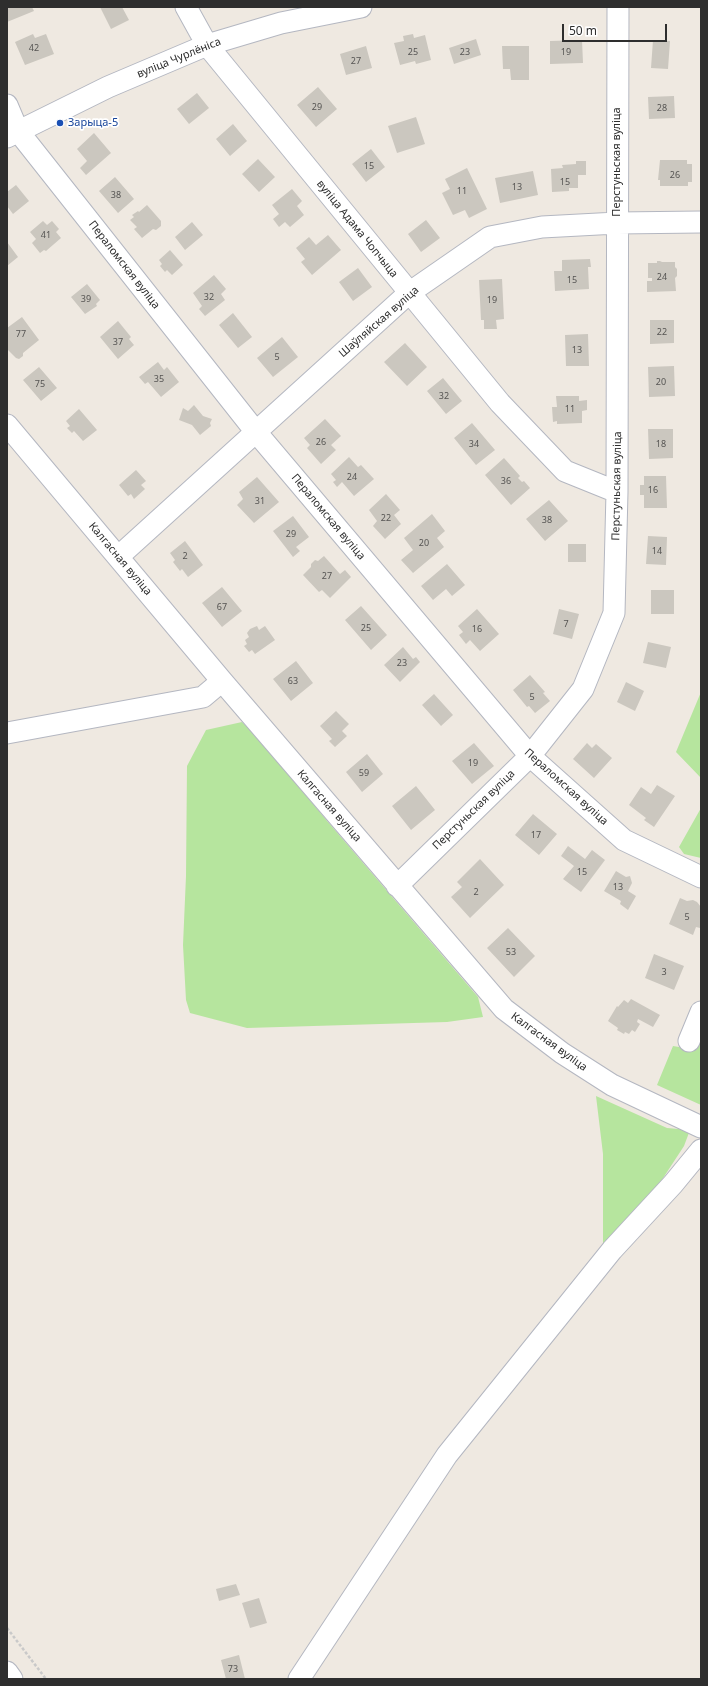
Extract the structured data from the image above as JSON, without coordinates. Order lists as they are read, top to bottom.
{
  "streets": {
    "street": [
      "вуліца Чурлёніса",
      "Перстуньская вуліца",
      "вуліца Адама Чопчыца",
      "Пераломская вуліца",
      "Шаўляйская вуліца",
      "Калгасная вуліца"
    ]
  },
  "crossings": [
    ["вуліца Чурлёніса", "вуліца Адама Чопчыца"],
    ["вуліца Чурлёніса", "Пераломская вуліца"],
    ["Перстуньская вуліца", "вуліца Адама Чопчыца"],
    ["Перстуньская вуліца", "Пераломская вуліца"],
    ["Перстуньская вуліца", "Шаўляйская вуліца"],
    ["Перстуньская вуліца", "Калгасная вуліца"],
    ["вуліца Адама Чопчыца", "Шаўляйская вуліца"],
    ["Пераломская вуліца", "Шаўляйская вуліца"],
    ["Шаўляйская вуліца", "Калгасная вуліца"]
  ],
  "places": ["Зарыца-5"],
  "house_numbers": [
    "42",
    "25",
    "23",
    "19",
    "27",
    "29",
    "28",
    "15",
    "26",
    "15",
    "13",
    "11",
    "38",
    "41",
    "24",
    "15",
    "32",
    "39",
    "19",
    "22",
    "77",
    "37",
    "13",
    "5",
    "35",
    "20",
    "75",
    "32",
    "11",
    "26",
    "34",
    "18",
    "24",
    "36",
    "16",
    "31",
    "22",
    "38",
    "29",
    "20",
    "14",
    "2",
    "27",
    "67",
    "7",
    "25",
    "16",
    "23",
    "63",
    "5",
    "19",
    "59",
    "17",
    "15",
    "13",
    "2",
    "5",
    "53",
    "3",
    "73"
  ],
  "scale_bar": "50 m"
}
